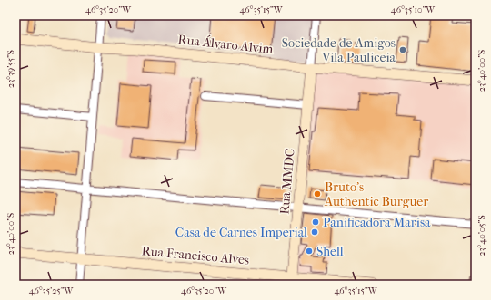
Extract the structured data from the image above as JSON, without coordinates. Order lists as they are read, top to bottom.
{
  "streets": {
    "street": ["Rua Álvaro Alvim", "Rua MMDC", "Rua Francisco Alves"]
  },
  "crossings": [
    ["Rua Álvaro Alvim", "Rua MMDC"],
    ["Rua MMDC", "Rua Francisco Alves"]
  ],
  "places": [
    "Sociedade de Amigos Vila Pauliceia",
    "Bruto's Authentic Burguer",
    "Panificadora Marisa",
    "Casa de Carnes Imperial",
    "Shell"
  ],
  "coordinates": [
    "46°35'20\"W",
    "46°35'15\"W",
    "46°35'10\"W",
    "23°39'55\"S",
    "23°40'00\"S",
    "23°40'05\"S",
    "46°35'25\"W"
  ]
}
